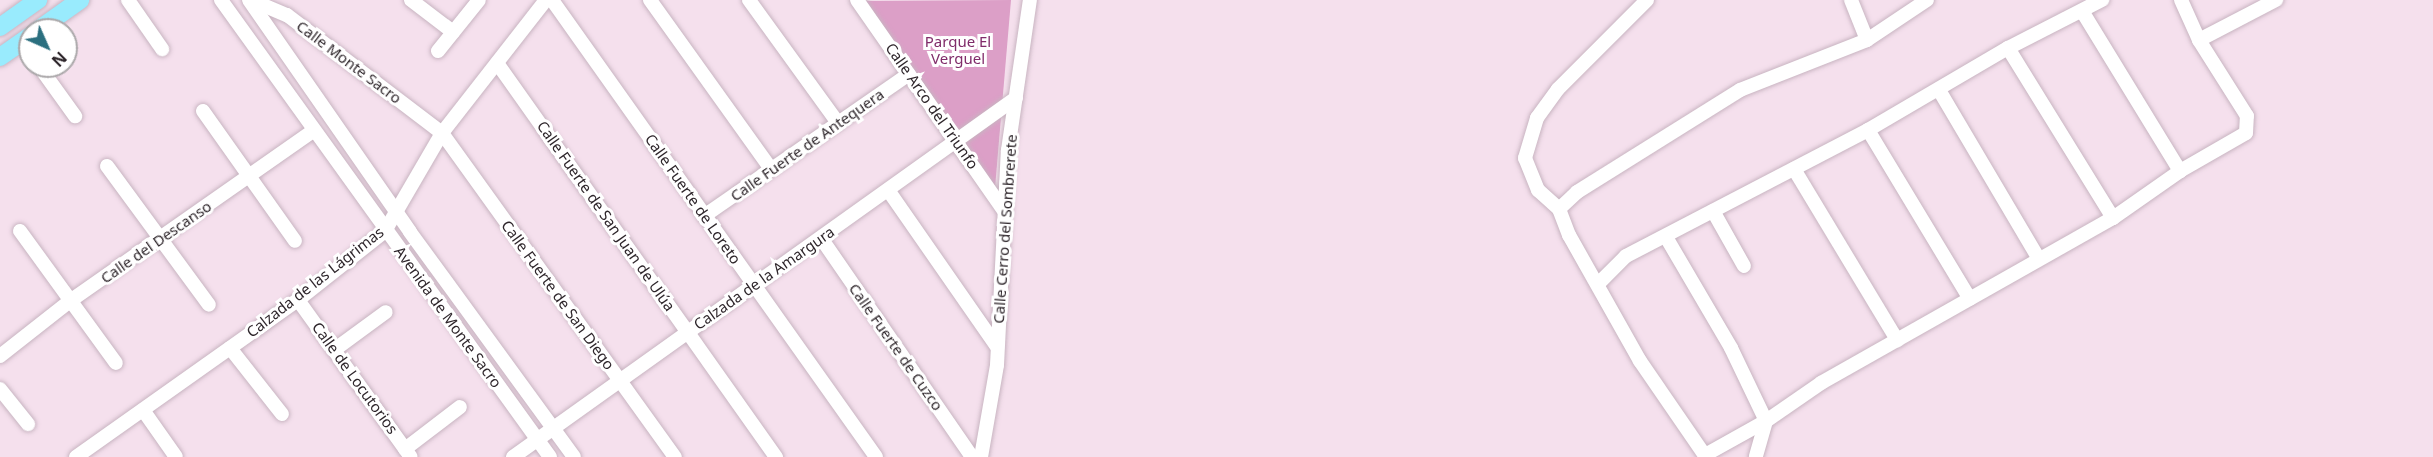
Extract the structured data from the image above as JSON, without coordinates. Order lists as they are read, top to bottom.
{
  "streets": {
    "street": [
      "Calle Monte Sacro",
      "Calle Arco del Triunfo",
      "Calle Fuerte de Antequera",
      "Calle Fuerte de Loreto",
      "Calle Fuerte de San Juan de Ulúa",
      "Calle Cerro del Sombrerete",
      "Calle del Descanso",
      "Calzada de la Amargura",
      "Calzada de las Lágrimas",
      "Calle Fuerte de San Diego",
      "Avenida de Monte Sacro",
      "Calle Fuerte de Cuzco",
      "Calle de Locutorios"
    ]
  },
  "crossings": [
    ["Calle Monte Sacro", "Calzada de las Lágrimas"],
    ["Calle Monte Sacro", "Calle Fuerte de San Diego"],
    ["Calle Monte Sacro", "Avenida de Monte Sacro"],
    ["Calle Arco del Triunfo", "Calle Fuerte de Antequera"],
    ["Calle Arco del Triunfo", "Calle Cerro del Sombrerete"],
    ["Calle Arco del Triunfo", "Calzada de la Amargura"],
    ["Calle Fuerte de Antequera", "Calle Fuerte de Loreto"],
    ["Calle Fuerte de Loreto", "Calzada de la Amargura"],
    ["Calle Fuerte de San Juan de Ulúa", "Calzada de la Amargura"],
    ["Calle Fuerte de San Juan de Ulúa", "Calzada de las Lágrimas"],
    ["Calle Cerro del Sombrerete", "Calzada de la Amargura"],
    ["Calle del Descanso", "Avenida de Monte Sacro"],
    ["Calzada de la Amargura", "Calle Fuerte de San Diego"],
    ["Calzada de la Amargura", "Avenida de Monte Sacro"],
    ["Calzada de la Amargura", "Calle Fuerte de Cuzco"],
    ["Calzada de las Lágrimas", "Calle Fuerte de San Diego"],
    ["Calzada de las Lágrimas", "Avenida de Monte Sacro"],
    ["Calzada de las Lágrimas", "Calle de Locutorios"]
  ],
  "parks": ["Parque El Verguel"],
  "north": "bottom right"
}
